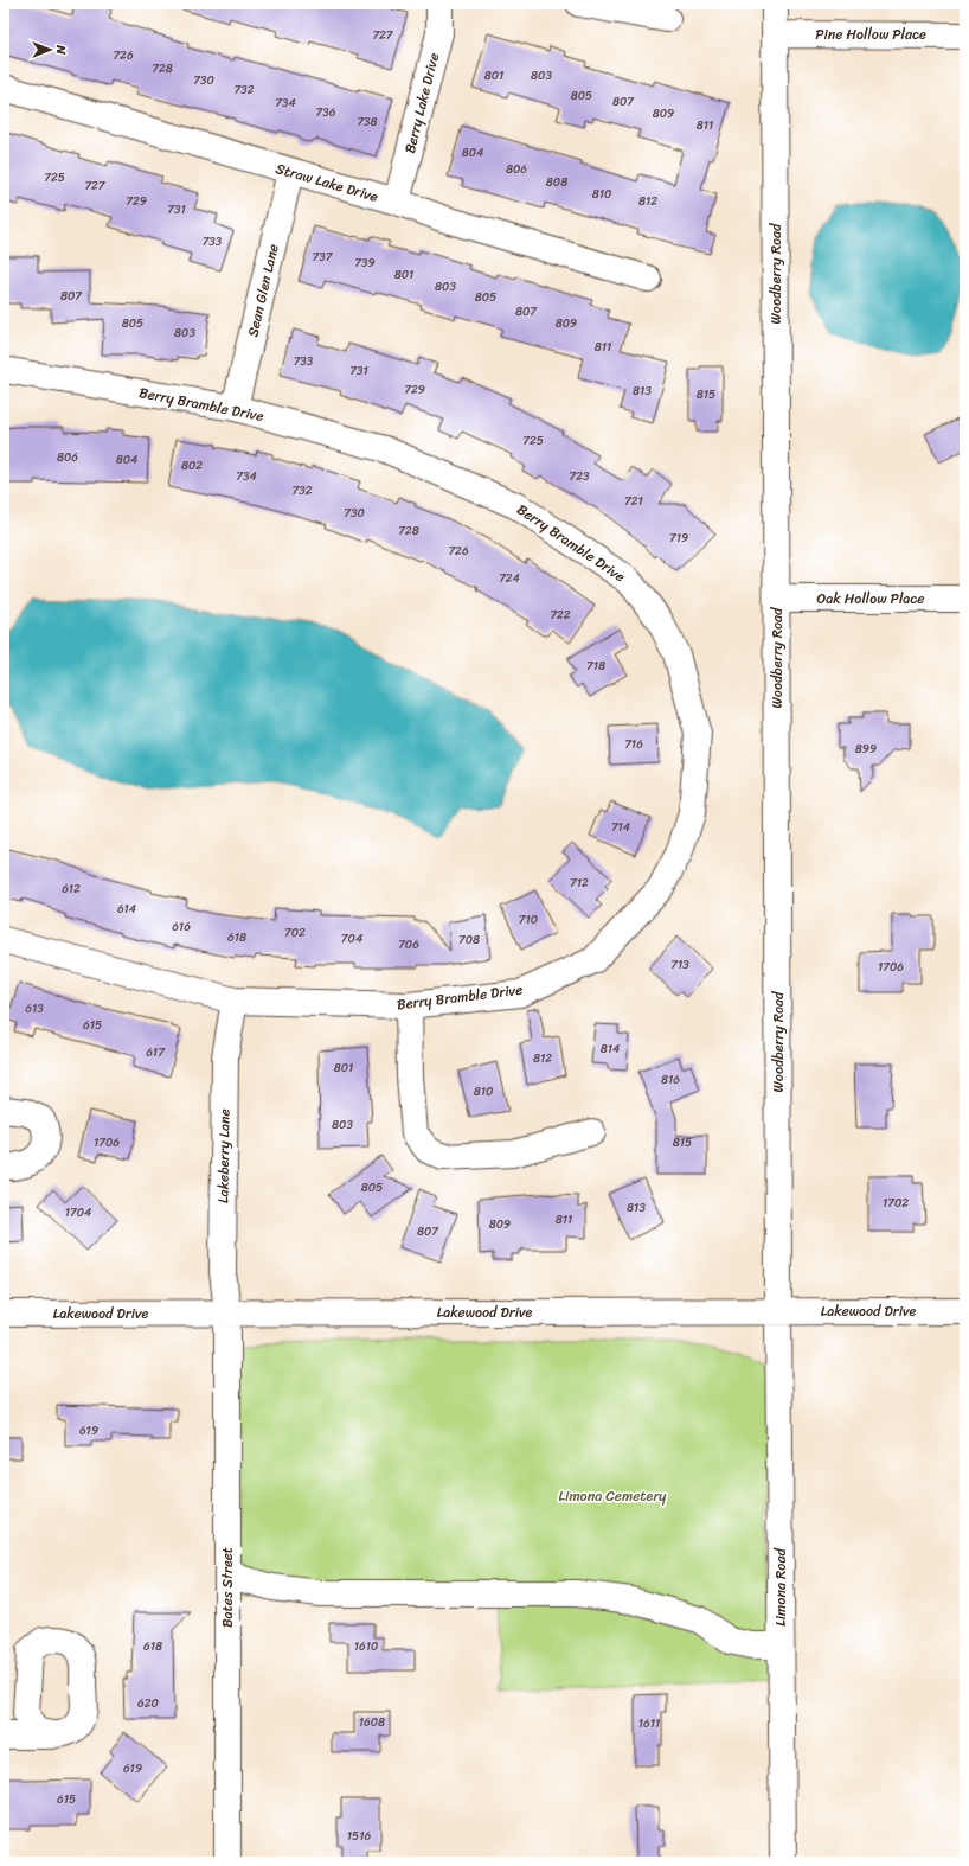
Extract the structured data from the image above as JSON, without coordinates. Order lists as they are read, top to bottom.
{
  "streets": {
    "street": [
      "Pine Hollow Place",
      "Berry Lake Drive",
      "Straw Lake Drive",
      "Woodberry Road",
      "Sean Glen Lane",
      "Berry Bramble Drive",
      "Oak Hollow Place",
      "Lakeberry Lane",
      "Lakewood Drive",
      "Bates Street",
      "Limona Road"
    ]
  },
  "crossings": [
    ["Pine Hollow Place", "Woodberry Road"],
    ["Berry Lake Drive", "Straw Lake Drive"],
    ["Straw Lake Drive", "Sean Glen Lane"],
    ["Woodberry Road", "Oak Hollow Place"],
    ["Woodberry Road", "Lakewood Drive"],
    ["Woodberry Road", "Limona Road"],
    ["Sean Glen Lane", "Berry Bramble Drive"],
    ["Berry Bramble Drive", "Lakeberry Lane"],
    ["Lakeberry Lane", "Lakewood Drive"],
    ["Lakeberry Lane", "Bates Street"],
    ["Lakewood Drive", "Bates Street"],
    ["Lakewood Drive", "Limona Road"]
  ],
  "parks": ["Limona Cemetery"],
  "house_numbers": [
    "727",
    "726",
    "728",
    "801",
    "803",
    "730",
    "732",
    "805",
    "807",
    "734",
    "736",
    "809",
    "738",
    "811",
    "804",
    "806",
    "725",
    "808",
    "727",
    "810",
    "729",
    "812",
    "731",
    "733",
    "737",
    "739",
    "801",
    "803",
    "807",
    "805",
    "807",
    "805",
    "809",
    "803",
    "811",
    "733",
    "731",
    "729",
    "813",
    "815",
    "725",
    "806",
    "804",
    "802",
    "734",
    "723",
    "732",
    "721",
    "730",
    "728",
    "719",
    "726",
    "724",
    "722",
    "718",
    "716",
    "899",
    "714",
    "712",
    "612",
    "614",
    "710",
    "616",
    "702",
    "618",
    "704",
    "708",
    "706",
    "713",
    "1706",
    "613",
    "615",
    "814",
    "617",
    "812",
    "801",
    "816",
    "810",
    "803",
    "1706",
    "815",
    "805",
    "1702",
    "813",
    "1704",
    "811",
    "809",
    "807",
    "619",
    "618",
    "1610",
    "620",
    "1608",
    "1611",
    "619",
    "615",
    "1516"
  ],
  "north": "right"
}
